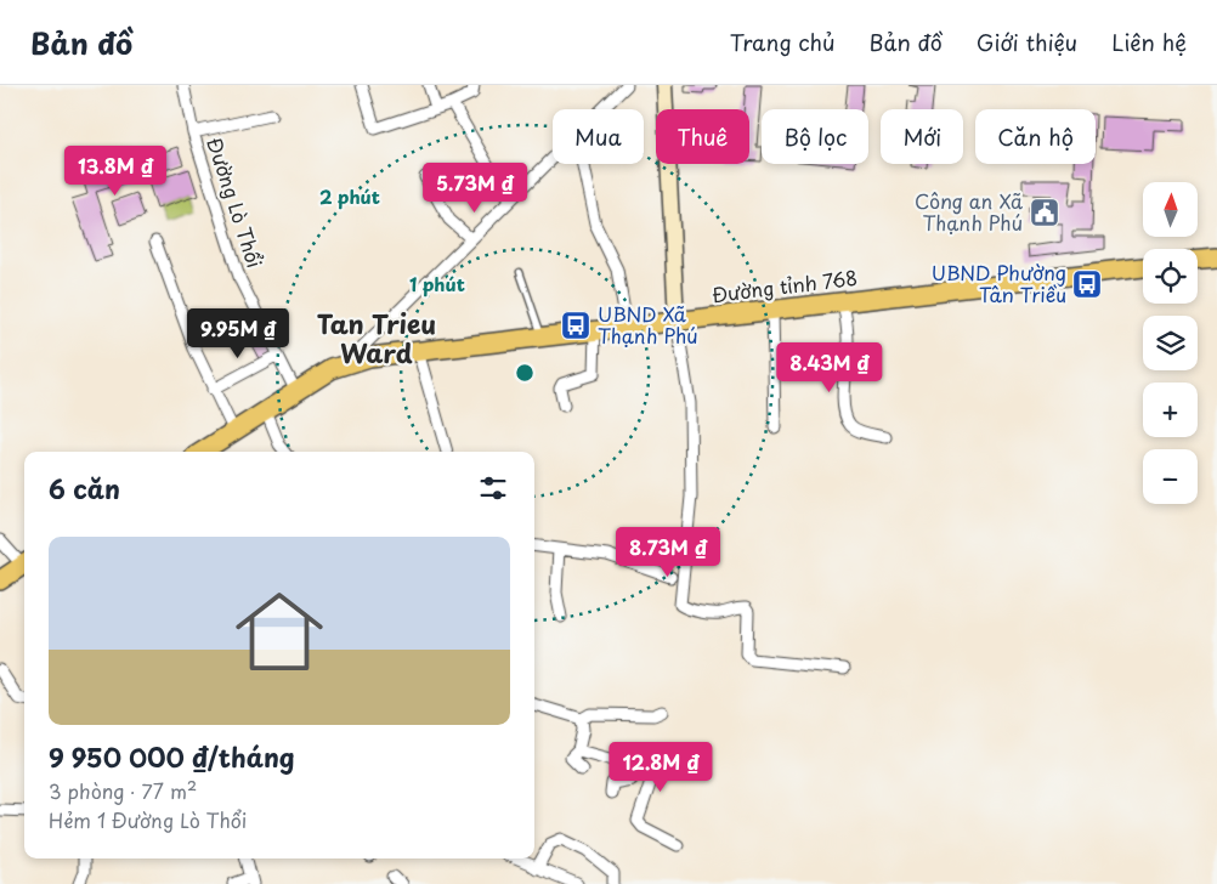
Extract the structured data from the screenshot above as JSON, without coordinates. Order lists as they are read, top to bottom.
{
  "streets": {
    "main road": ["Đường tỉnh 768"],
    "street": ["Đường Lò Thổi"]
  },
  "crossings": [
    ["Đường Lò Thổi", "Đường tỉnh 768"]
  ],
  "districts": ["Tan Trieu Ward"],
  "places": {
    "public building": ["Công an Xã Thạnh Phú"],
    "bus stop": ["UBND Phường Tân Triều", "UBND Xã Thạnh Phú"]
  },
  "north": "top",
  "page": {
    "header": "Bản đồ",
    "nav": [
      "Trang chủ",
      "Bản đồ",
      "Giới thiệu",
      "Liên hệ"
    ],
    "chip": [
      "Mua",
      "Thuê",
      "Bộ lọc",
      "Mới",
      "Căn hộ"
    ],
    "price": [
      "13.8M ₫",
      "5.73M ₫",
      "9.95M ₫",
      "8.43M ₫",
      "8.73M ₫",
      "12.8M ₫"
    ],
    "map_buttons": ["+", "−"],
    "heading": "6 căn",
    "list": [
      {
        "name": "9 950 000 ₫/tháng",
        "note": "3 phòng · 77 m² · Hẻm 1 Đường Lò Thổi"
      }
    ]
  },
  "rings": ["2 phút", "1 phút"]
}
